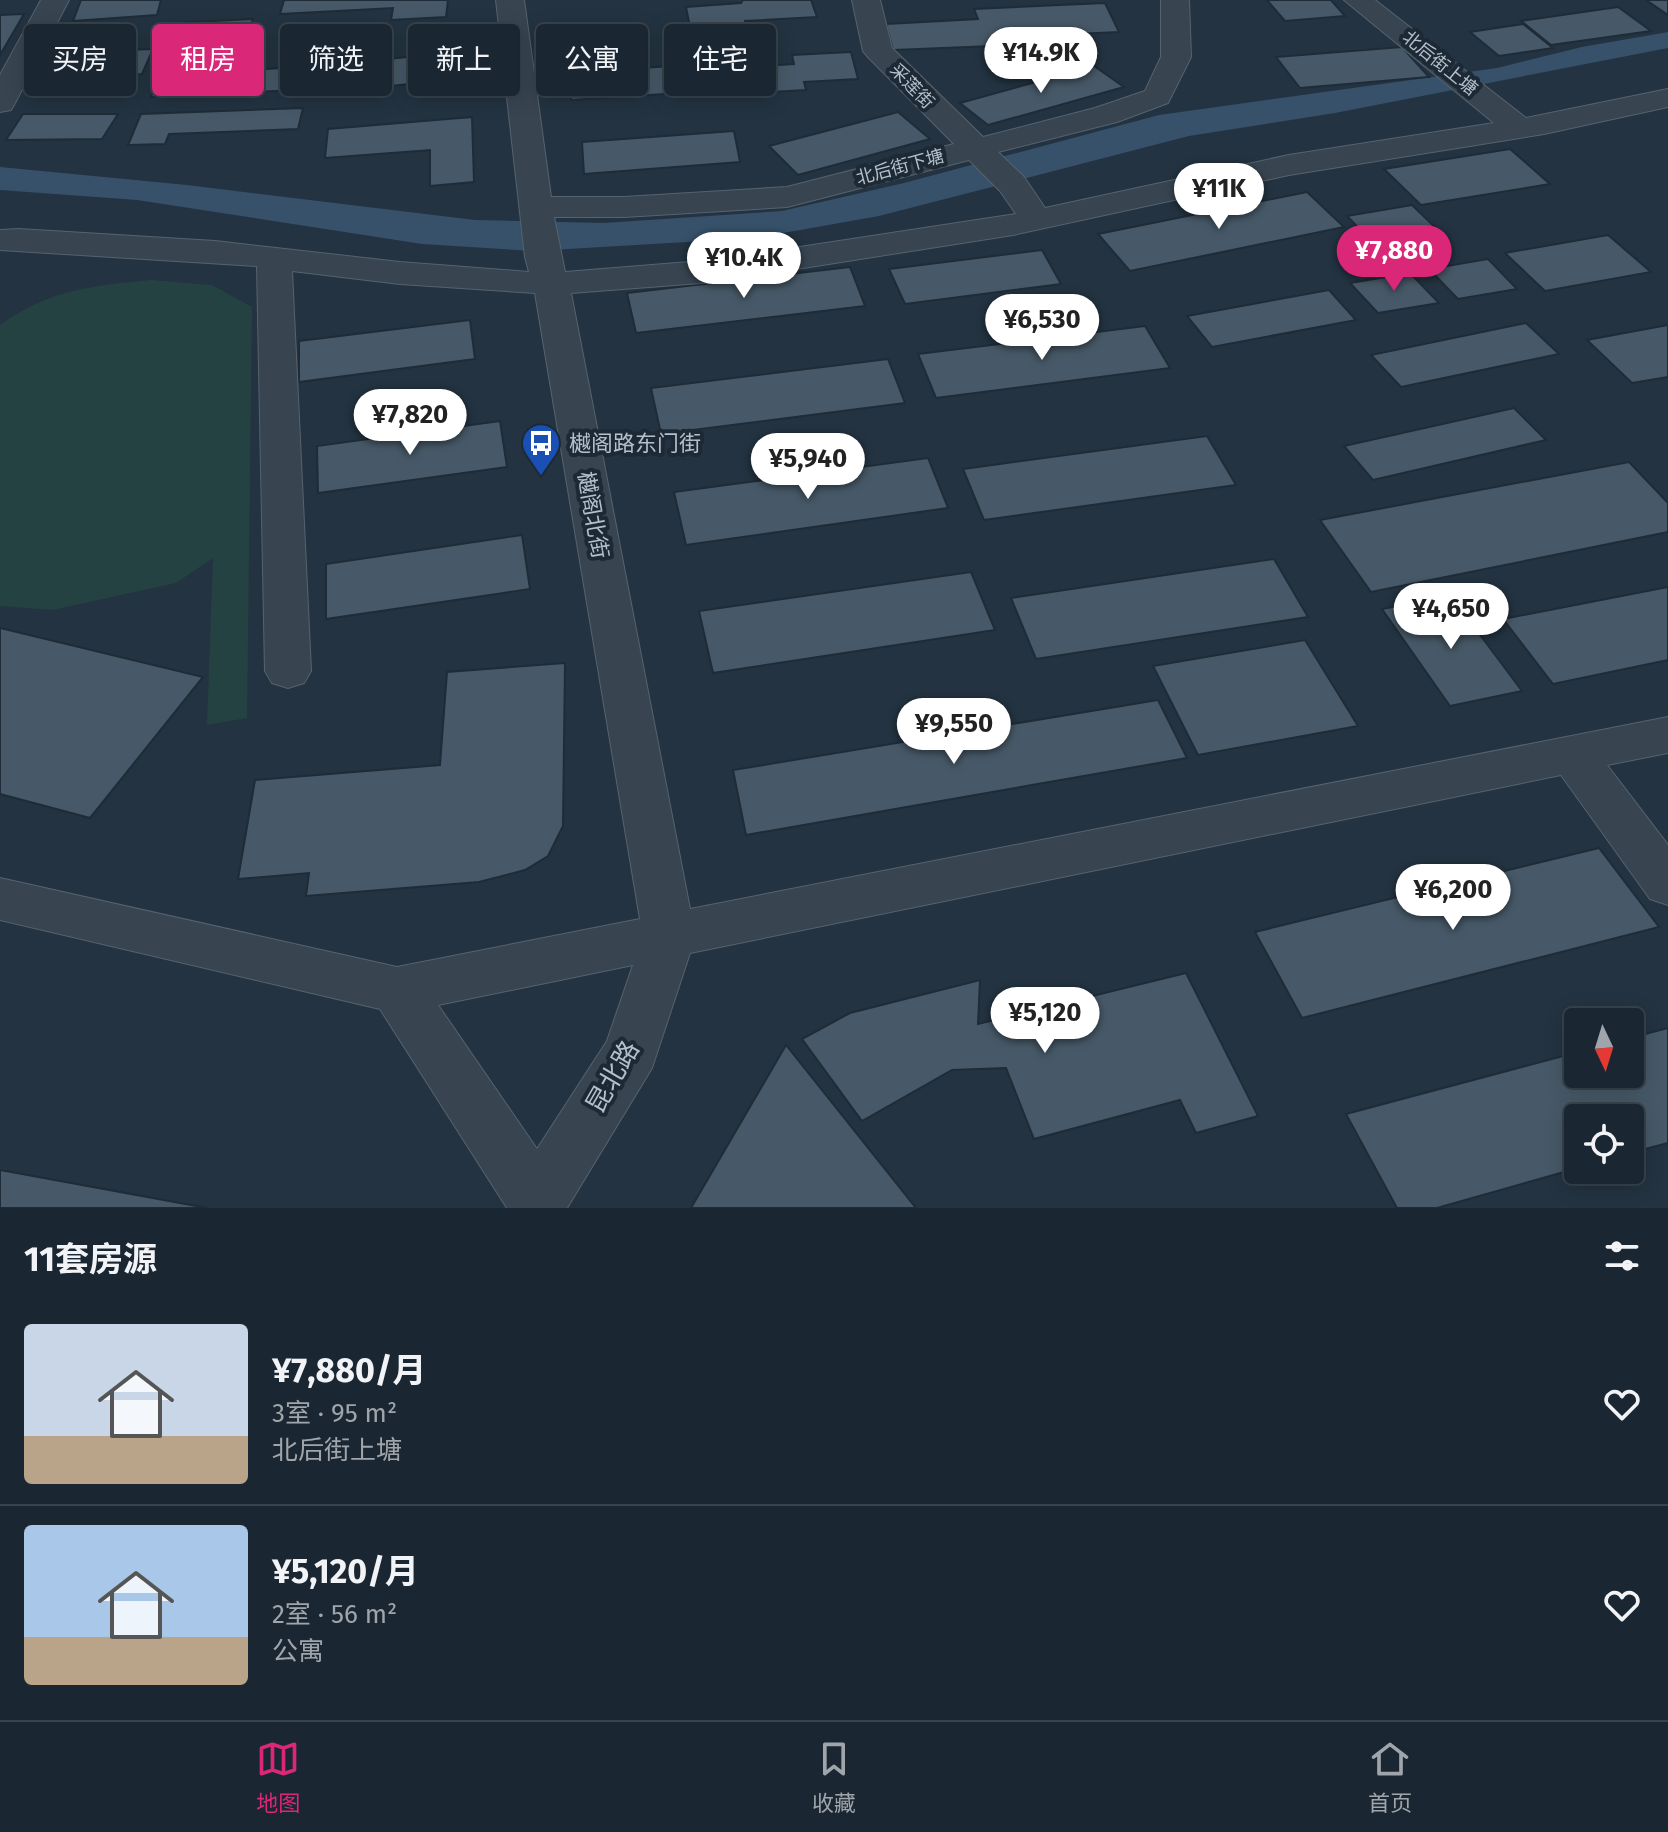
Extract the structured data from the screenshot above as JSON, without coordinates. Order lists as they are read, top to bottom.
{
  "streets": {
    "street": [
      "北后街上塘",
      "采莲街",
      "北后街下塘",
      "樾阁北街",
      "昆北路"
    ]
  },
  "crossings": [
    ["采莲街", "北后街下塘"],
    ["北后街下塘", "樾阁北街"],
    ["樾阁北街", "昆北路"]
  ],
  "places": {
    "bus stop": ["樾阁路东门街"]
  },
  "north": "bottom",
  "page": {
    "chip": [
      "买房",
      "租房",
      "筛选",
      "新上",
      "公寓",
      "住宅"
    ],
    "price": [
      "¥14.9K",
      "¥11K",
      "¥7,880",
      "¥10.4K",
      "¥6,530",
      "¥7,820",
      "¥5,940",
      "¥4,650",
      "¥9,550",
      "¥6,200",
      "¥5,120"
    ],
    "heading": "11套房源",
    "list": [
      {
        "name": "¥7,880/月",
        "note": "3室 · 95 m² · 北后街上塘"
      },
      {
        "name": "¥5,120/月",
        "note": "2室 · 56 m² · 公寓"
      }
    ],
    "tabs": ["地图", "收藏", "首页"]
  }
}
